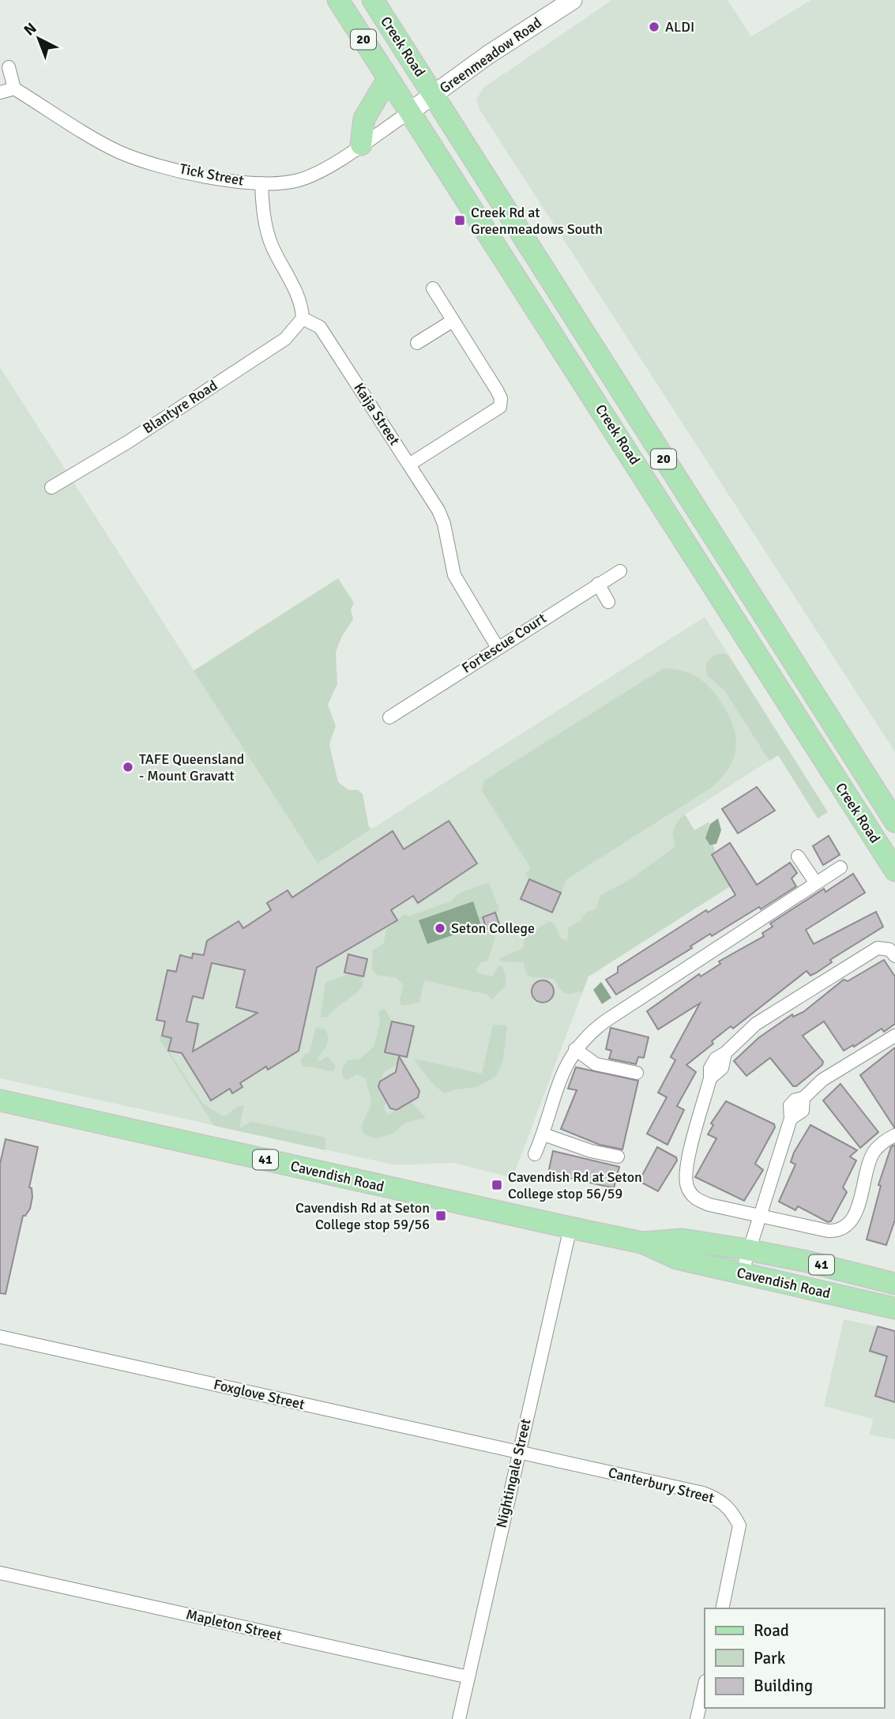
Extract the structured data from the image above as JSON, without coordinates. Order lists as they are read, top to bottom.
{
  "streets": {
    "main road": [
      "20",
      "Creek Road",
      "41",
      "Cavendish Road"
    ],
    "street": [
      "Greenmeadow Road",
      "Tick Street",
      "Blantyre Road",
      "Kaija Street",
      "Fortescue Court",
      "Foxglove Street",
      "Nightingale Street",
      "Canterbury Street",
      "Mapleton Street"
    ]
  },
  "crossings": [
    ["Creek Road", "Greenmeadow Road"],
    ["Creek Road", "Tick Street"],
    ["Greenmeadow Road", "Tick Street"],
    ["Blantyre Road", "Kaija Street"],
    ["Kaija Street", "Fortescue Court"],
    ["Cavendish Road", "Nightingale Street"],
    ["Foxglove Street", "Nightingale Street"],
    ["Foxglove Street", "Canterbury Street"],
    ["Nightingale Street", "Canterbury Street"],
    ["Nightingale Street", "Mapleton Street"]
  ],
  "places": {
    "other": ["ALDI", "TAFE Queensland - Mount Gravatt", "Seton College"],
    "transit": ["Creek Rd at Greenmeadows South", "Cavendish Rd at Seton College stop 56/59", "Cavendish Rd at Seton College stop 59/56"]
  },
  "legend": ["Road", "Park", "Building"],
  "north": "top left"
}
